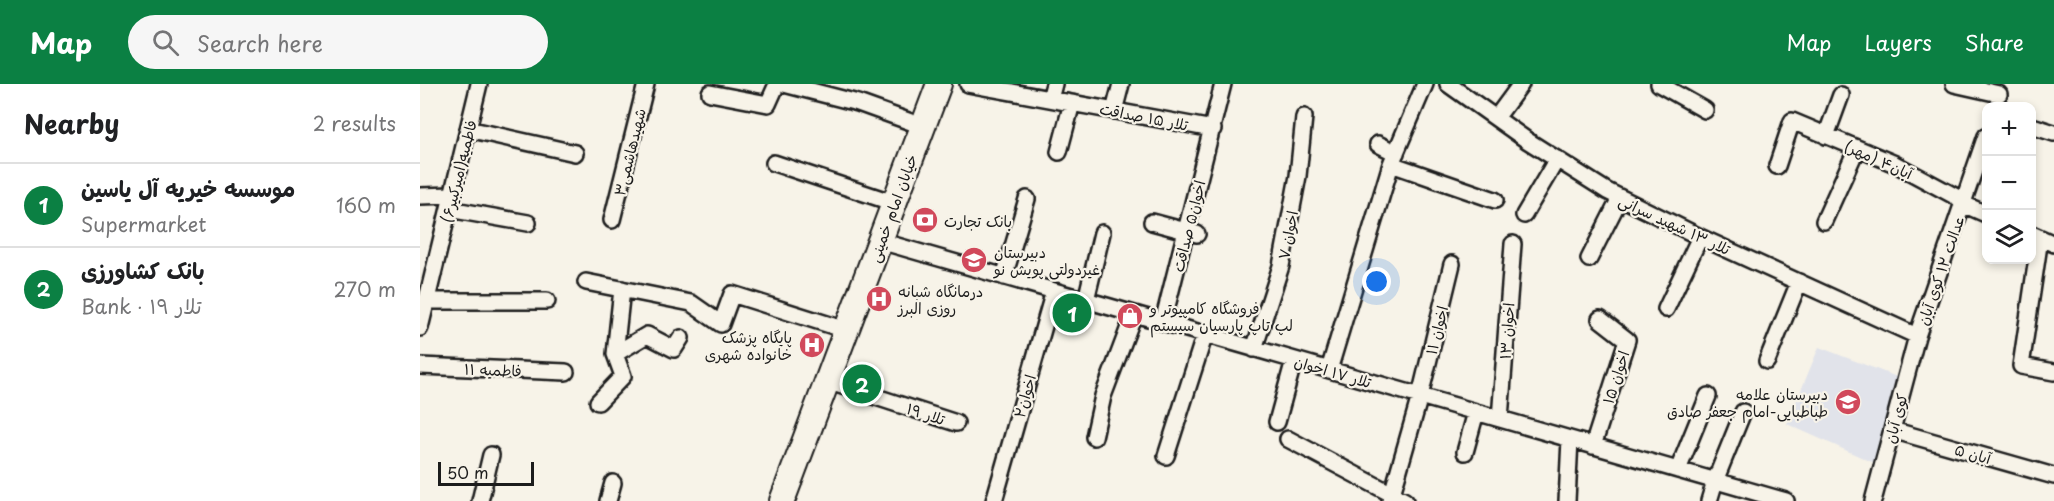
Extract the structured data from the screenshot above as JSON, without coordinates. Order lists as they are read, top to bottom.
{
  "streets": {
    "main road": ["خیابان امام خمینی"],
    "street": [
      "تلار ۱۵ صداقت",
      "شهیدهاشمی۳",
      "آبان۴ (مهر)",
      "فاطمیه(امیرکبیر۶)",
      "تلار ۱۳ شهید سرانی",
      "اخوان۵ صداقت",
      "اخوان ۷",
      "عدالت ۱۲ کوی آبان",
      "اخوان ۱۱",
      "اخوان ۱۳",
      "فاطمیه ۱۱",
      "تلار ۱۷ اخوان",
      "اخوان ۱۵",
      "اخوان۲",
      "تلار ۱۹",
      "کوی آبان",
      "آبان ۵"
    ]
  },
  "crossings": [
    ["تلار ۱۵ صداقت", "اخوان۵ صداقت"],
    ["آبان۴ (مهر)", "عدالت ۱۲ کوی آبان"],
    ["خیابان امام خمینی", "تلار ۱۷ اخوان"],
    ["خیابان امام خمینی", "تلار ۱۹"],
    ["تلار ۱۳ شهید سرانی", "عدالت ۱۲ کوی آبان"],
    ["تلار ۱۳ شهید سرانی", "کوی آبان"],
    ["اخوان۵ صداقت", "تلار ۱۷ اخوان"],
    ["اخوان ۷", "تلار ۱۷ اخوان"],
    ["عدالت ۱۲ کوی آبان", "کوی آبان"],
    ["اخوان ۱۱", "تلار ۱۷ اخوان"],
    ["اخوان ۱۳", "تلار ۱۷ اخوان"],
    ["تلار ۱۷ اخوان", "اخوان ۱۵"],
    ["تلار ۱۷ اخوان", "اخوان۲"],
    ["کوی آبان", "آبان ۵"]
  ],
  "places": {
    "bank": ["بانک تجارت"],
    "school or university": ["دبیرستان غیردولتی پویش نو", "دبیرستان علامه طباطبایی-امام جعفر صادق"],
    "hospital": ["درمانگاه شبانه روزی البرز", "پایگاه پزشک خانواده شهری"],
    "shop": ["فروشگاه کامپیوتر و لپ تاپ پارسیان سیستم"]
  },
  "scale_bar": "50 m",
  "page": {
    "header": "Map",
    "search": "Search here",
    "nav": ["Map", "Layers", "Share"],
    "heading": ["Nearby", "2 results"],
    "map_buttons": ["+", "−"],
    "list": [
      {
        "mark": "1",
        "name": "موسسه خیریه آل یاسین",
        "note": "Supermarket",
        "value": "160 m"
      },
      {
        "mark": "2",
        "name": "بانک کشاورزی",
        "note": "Bank · تلار ۱۹",
        "value": "270 m"
      }
    ],
    "pins": ["1", "2"],
    "scale": "50 m"
  }
}
